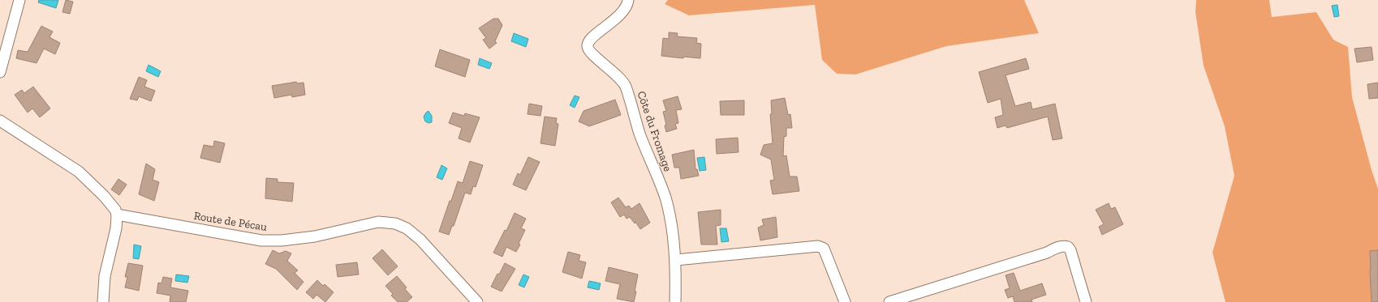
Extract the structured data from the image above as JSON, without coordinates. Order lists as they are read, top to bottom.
{
  "streets": {
    "street": ["Côte du Fromage", "Route de Pécau"]
  }
}
